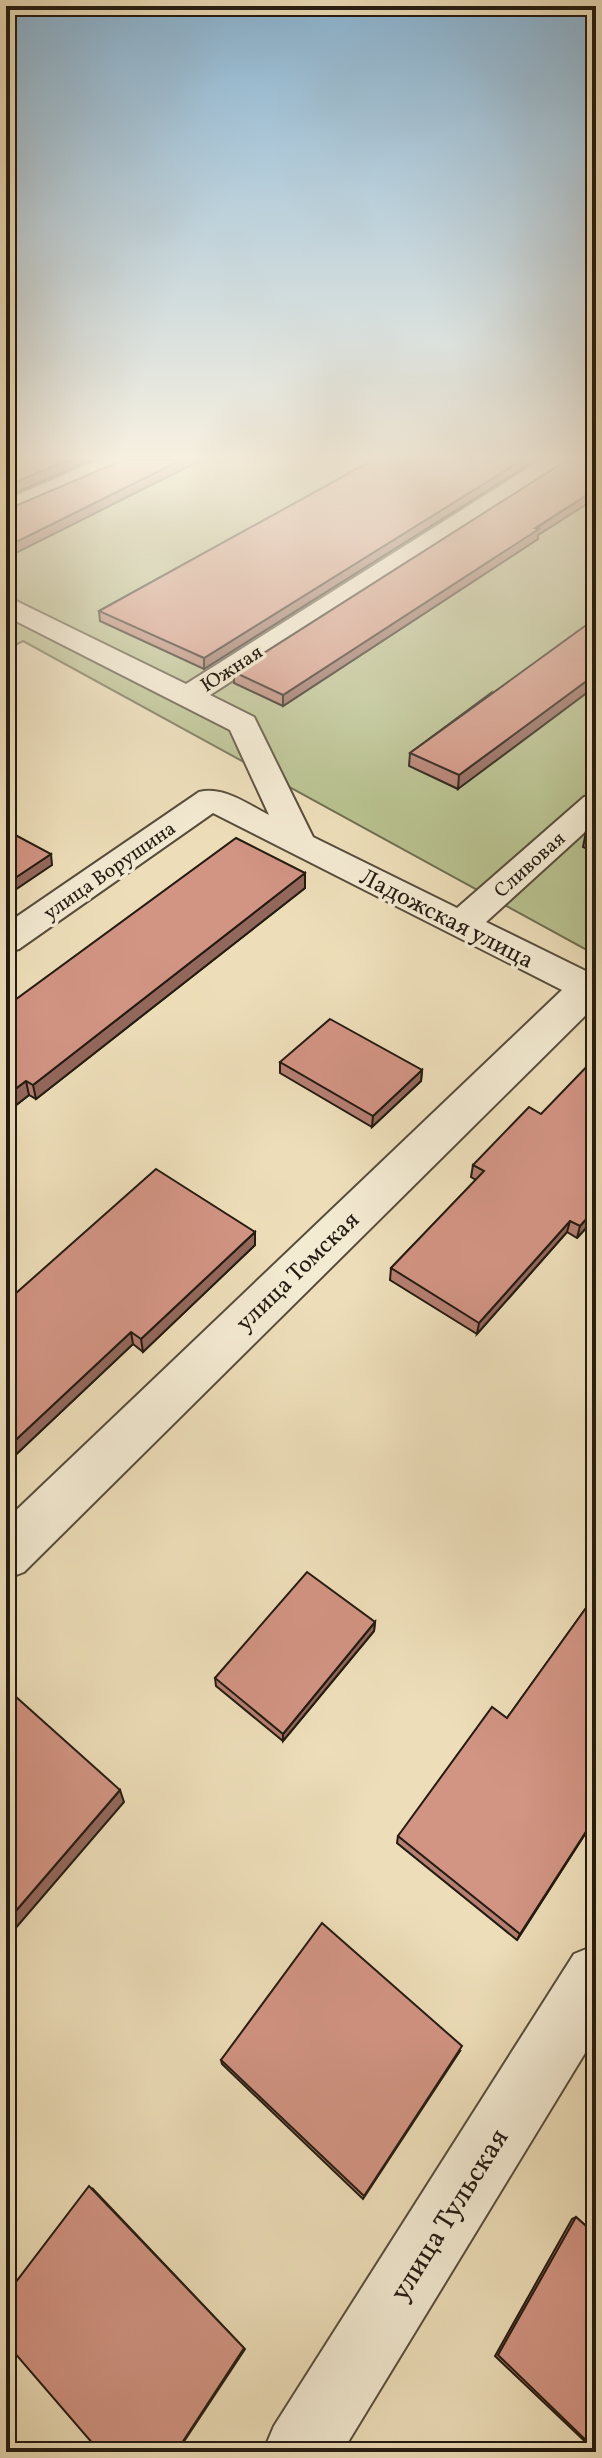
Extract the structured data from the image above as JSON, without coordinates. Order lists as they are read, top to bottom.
{
  "streets": {
    "street": [
      "Южная",
      "Сливовая",
      "улица Ворушина",
      "Ладожская улица",
      "улица Томская",
      "улица Тульская"
    ]
  },
  "crossings": [
    ["Сливовая", "Ладожская улица"],
    ["улица Ворушина", "Ладожская улица"],
    ["Ладожская улица", "улица Томская"]
  ]
}
